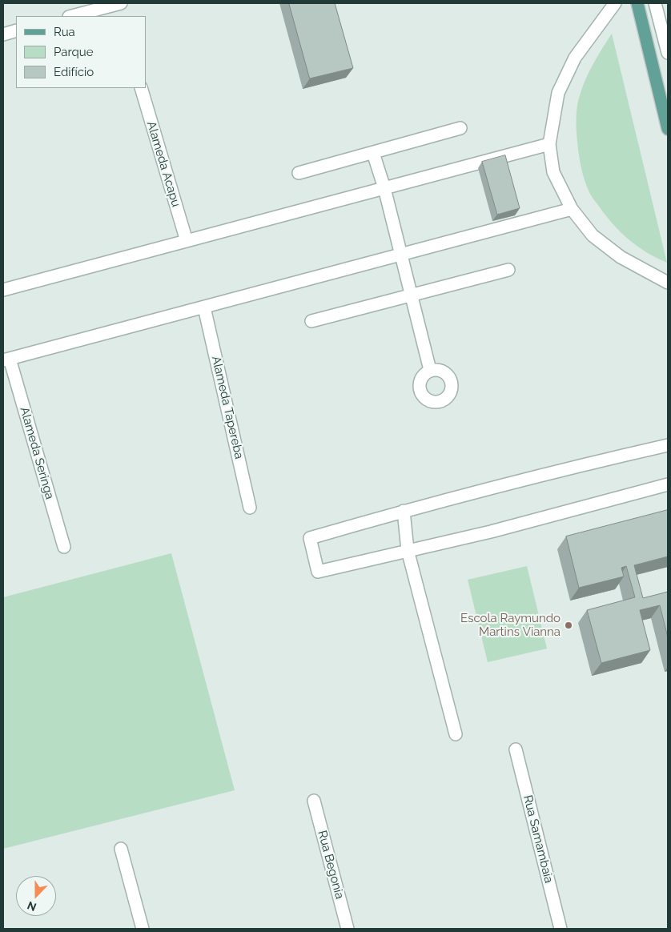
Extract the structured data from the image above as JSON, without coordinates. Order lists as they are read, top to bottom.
{
  "streets": {
    "street": [
      "Alameda Acapu",
      "Alameda Tapereba",
      "Alameda Seringa",
      "Rua Samambaia",
      "Rua Begonia"
    ]
  },
  "places": ["Escola Raymundo Martins Vianna"],
  "legend": ["Rua", "Parque", "Edifício"],
  "north": "bottom"
}
